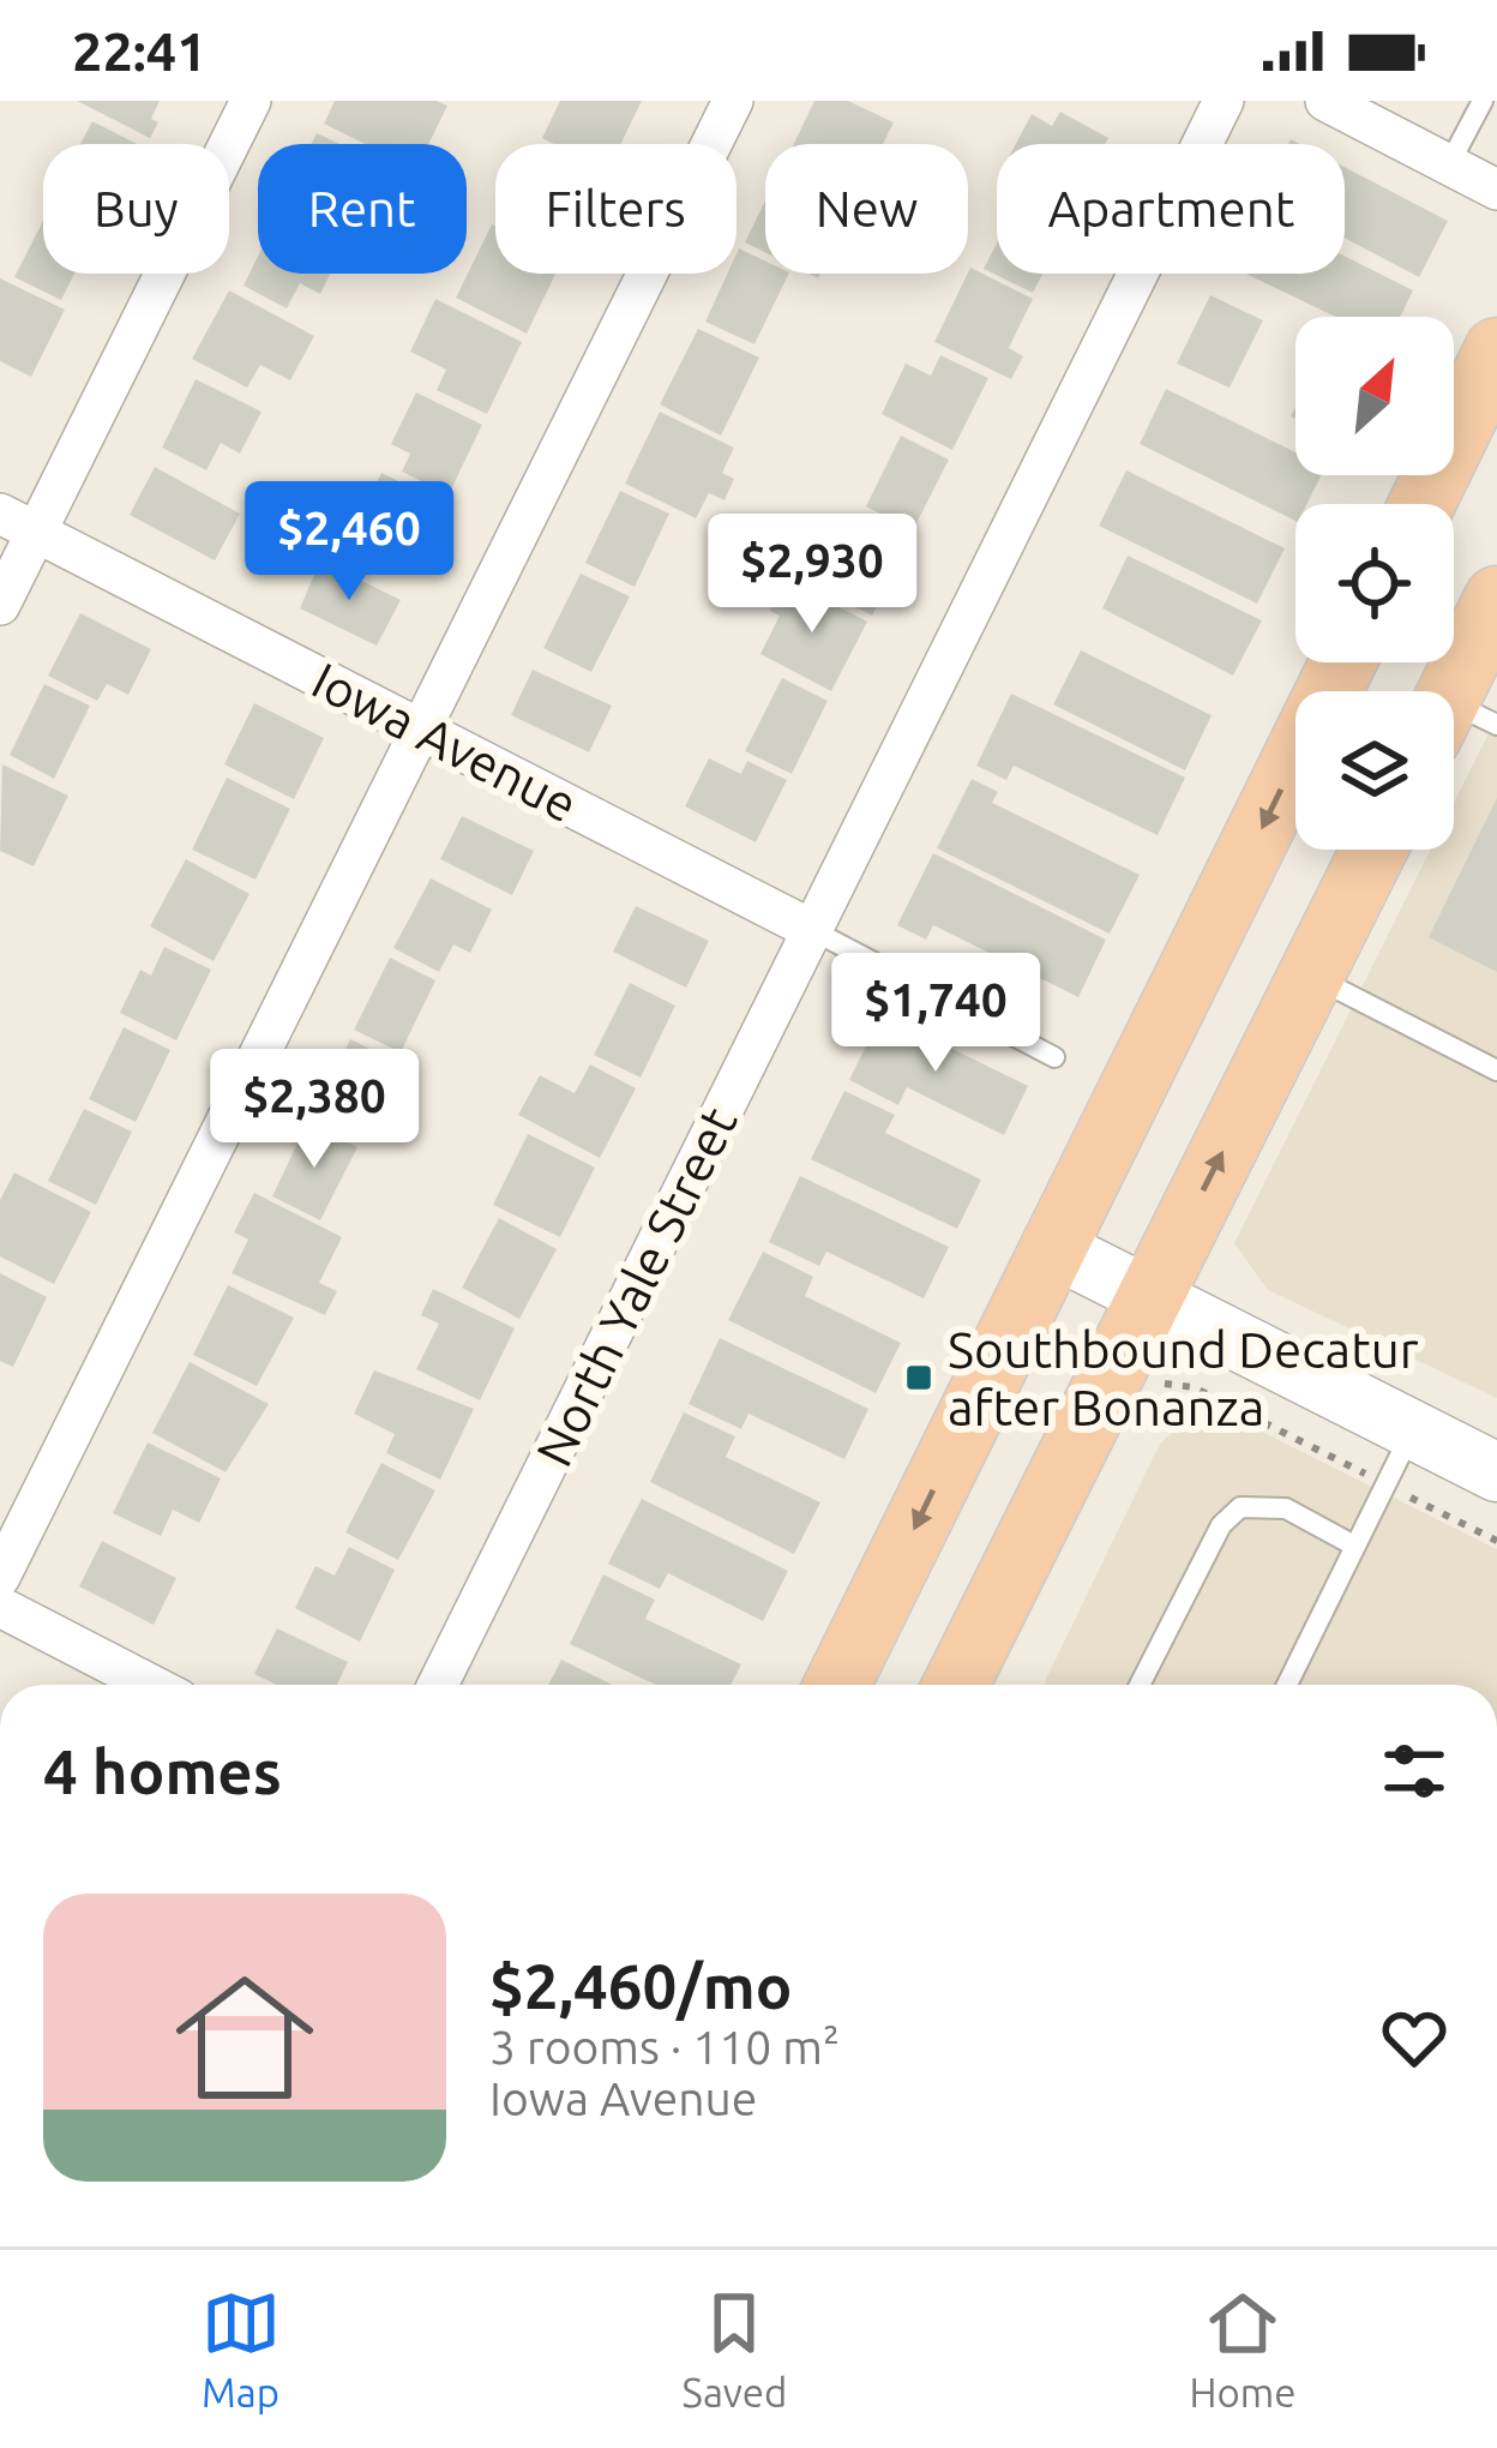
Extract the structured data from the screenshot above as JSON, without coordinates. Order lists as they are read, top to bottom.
{
  "streets": {
    "street": ["Iowa Avenue", "North Yale Street"]
  },
  "crossings": [
    ["Iowa Avenue", "North Yale Street"]
  ],
  "places": {
    "transit": ["Southbound Decatur after Bonanza"]
  },
  "north": "top right",
  "page": {
    "status": "22:41",
    "chip": [
      "Buy",
      "Rent",
      "Filters",
      "New",
      "Apartment"
    ],
    "price": [
      "$2,460",
      "$2,930",
      "$1,740",
      "$2,380"
    ],
    "heading": "4 homes",
    "list": [
      {
        "name": "$2,460/mo",
        "note": "3 rooms · 110 m² · Iowa Avenue"
      }
    ],
    "tabs": ["Map", "Saved", "Home"]
  }
}
